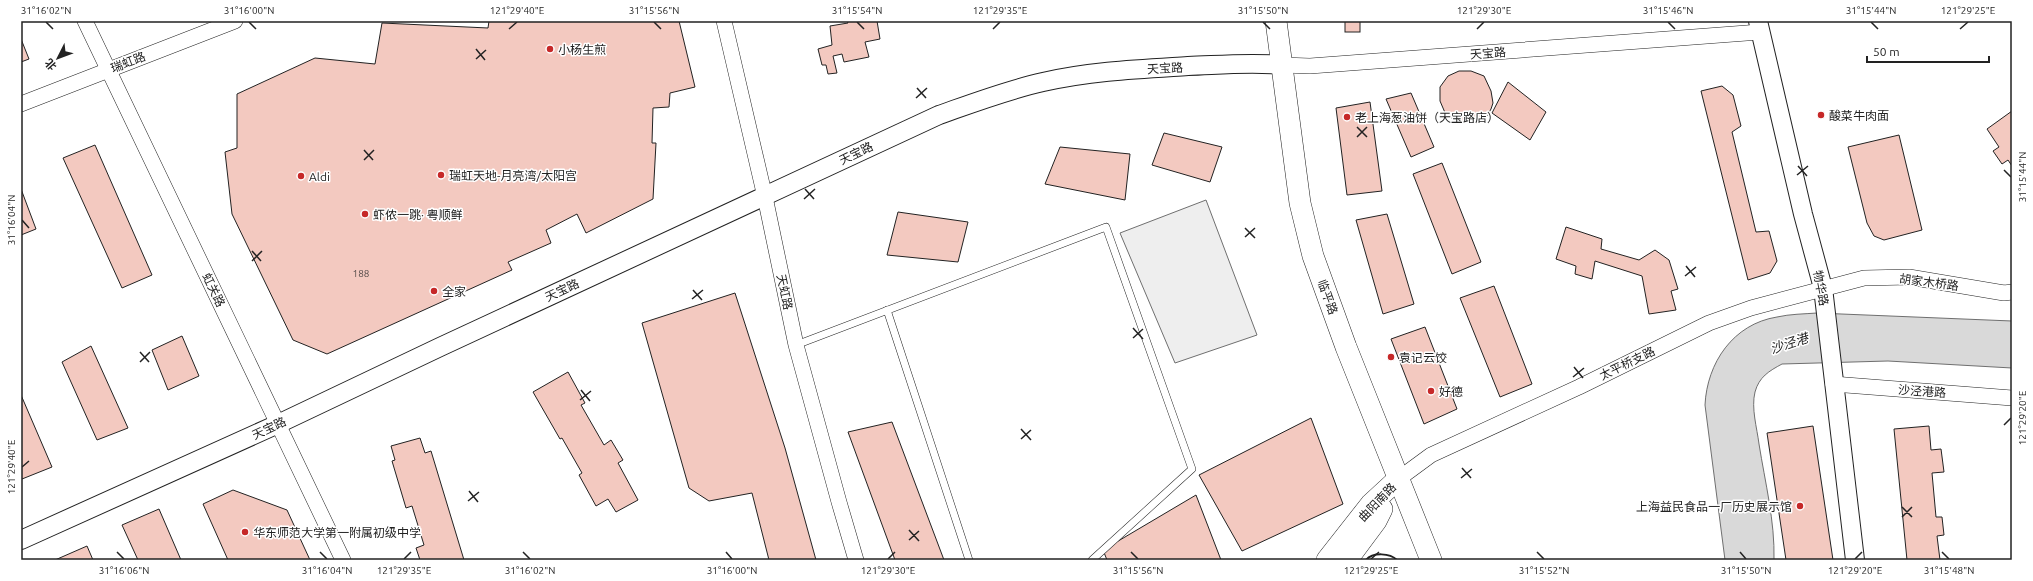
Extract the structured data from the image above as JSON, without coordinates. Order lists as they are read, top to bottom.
{
  "streets": {
    "main road": ["临平路", "曲阳南路"],
    "street": [
      "天宝路",
      "瑞虹路",
      "胡家木桥路",
      "物华路",
      "虹关路",
      "天虹路",
      "太平桥支路",
      "沙泾港路"
    ]
  },
  "crossings": [
    ["天宝路", "物华路"],
    ["天宝路", "虹关路"],
    ["天宝路", "天虹路"],
    ["天宝路", "临平路"],
    ["瑞虹路", "虹关路"],
    ["胡家木桥路", "物华路"],
    ["胡家木桥路", "太平桥支路"],
    ["物华路", "太平桥支路"],
    ["物华路", "沙泾港路"],
    ["临平路", "太平桥支路"],
    ["临平路", "曲阳南路"],
    ["太平桥支路", "曲阳南路"]
  ],
  "water": ["沙泾港"],
  "places": [
    "小杨生煎",
    "酸菜牛肉面",
    "老上海葱油饼（天宝路店）",
    "瑞虹天地-月亮湾/太阳宫",
    "Aldi",
    "虾侬一跳· 粤顺鲜",
    "全家",
    "袁记云饺",
    "好德",
    "上海益民食品一厂历史展示馆",
    "华东师范大学第一附属初级中学"
  ],
  "house_numbers": ["188"],
  "scale_bar": "50 m",
  "north": "bottom left",
  "coordinates": [
    "31°16'02\"N",
    "31°16'00\"N",
    "121°29'40\"E",
    "31°15'56\"N",
    "31°15'54\"N",
    "121°29'35\"E",
    "31°15'50\"N",
    "121°29'30\"E",
    "31°15'46\"N",
    "31°15'44\"N",
    "121°29'25\"E",
    "31°16'04\"N",
    "121°29'20\"E",
    "31°16'06\"N",
    "31°15'52\"N",
    "31°15'48\"N"
  ]
}
